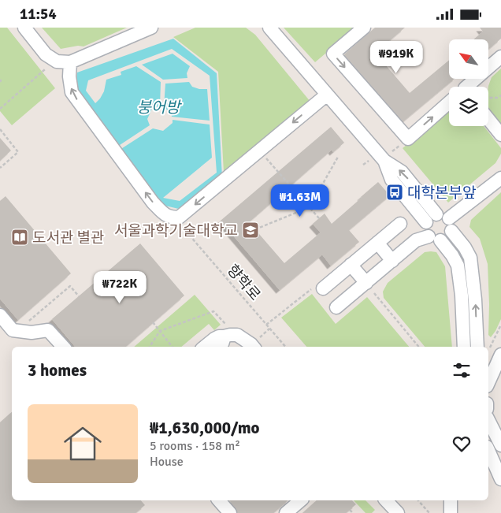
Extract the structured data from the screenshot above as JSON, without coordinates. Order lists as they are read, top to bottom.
{
  "streets": {
    "path": ["향학로"]
  },
  "water": ["붕어방"],
  "places": {
    "bus stop": ["대학본부앞"],
    "school or university": ["서울과학기술대학교"],
    "library": ["도서관 별관"]
  },
  "north": "top left",
  "page": {
    "status": "11:54",
    "price": ["₩919K", "₩1.63M", "₩722K"],
    "heading": "3 homes",
    "list": [
      {
        "name": "₩1,630,000/mo",
        "note": "5 rooms · 158 m² · House"
      }
    ]
  }
}
